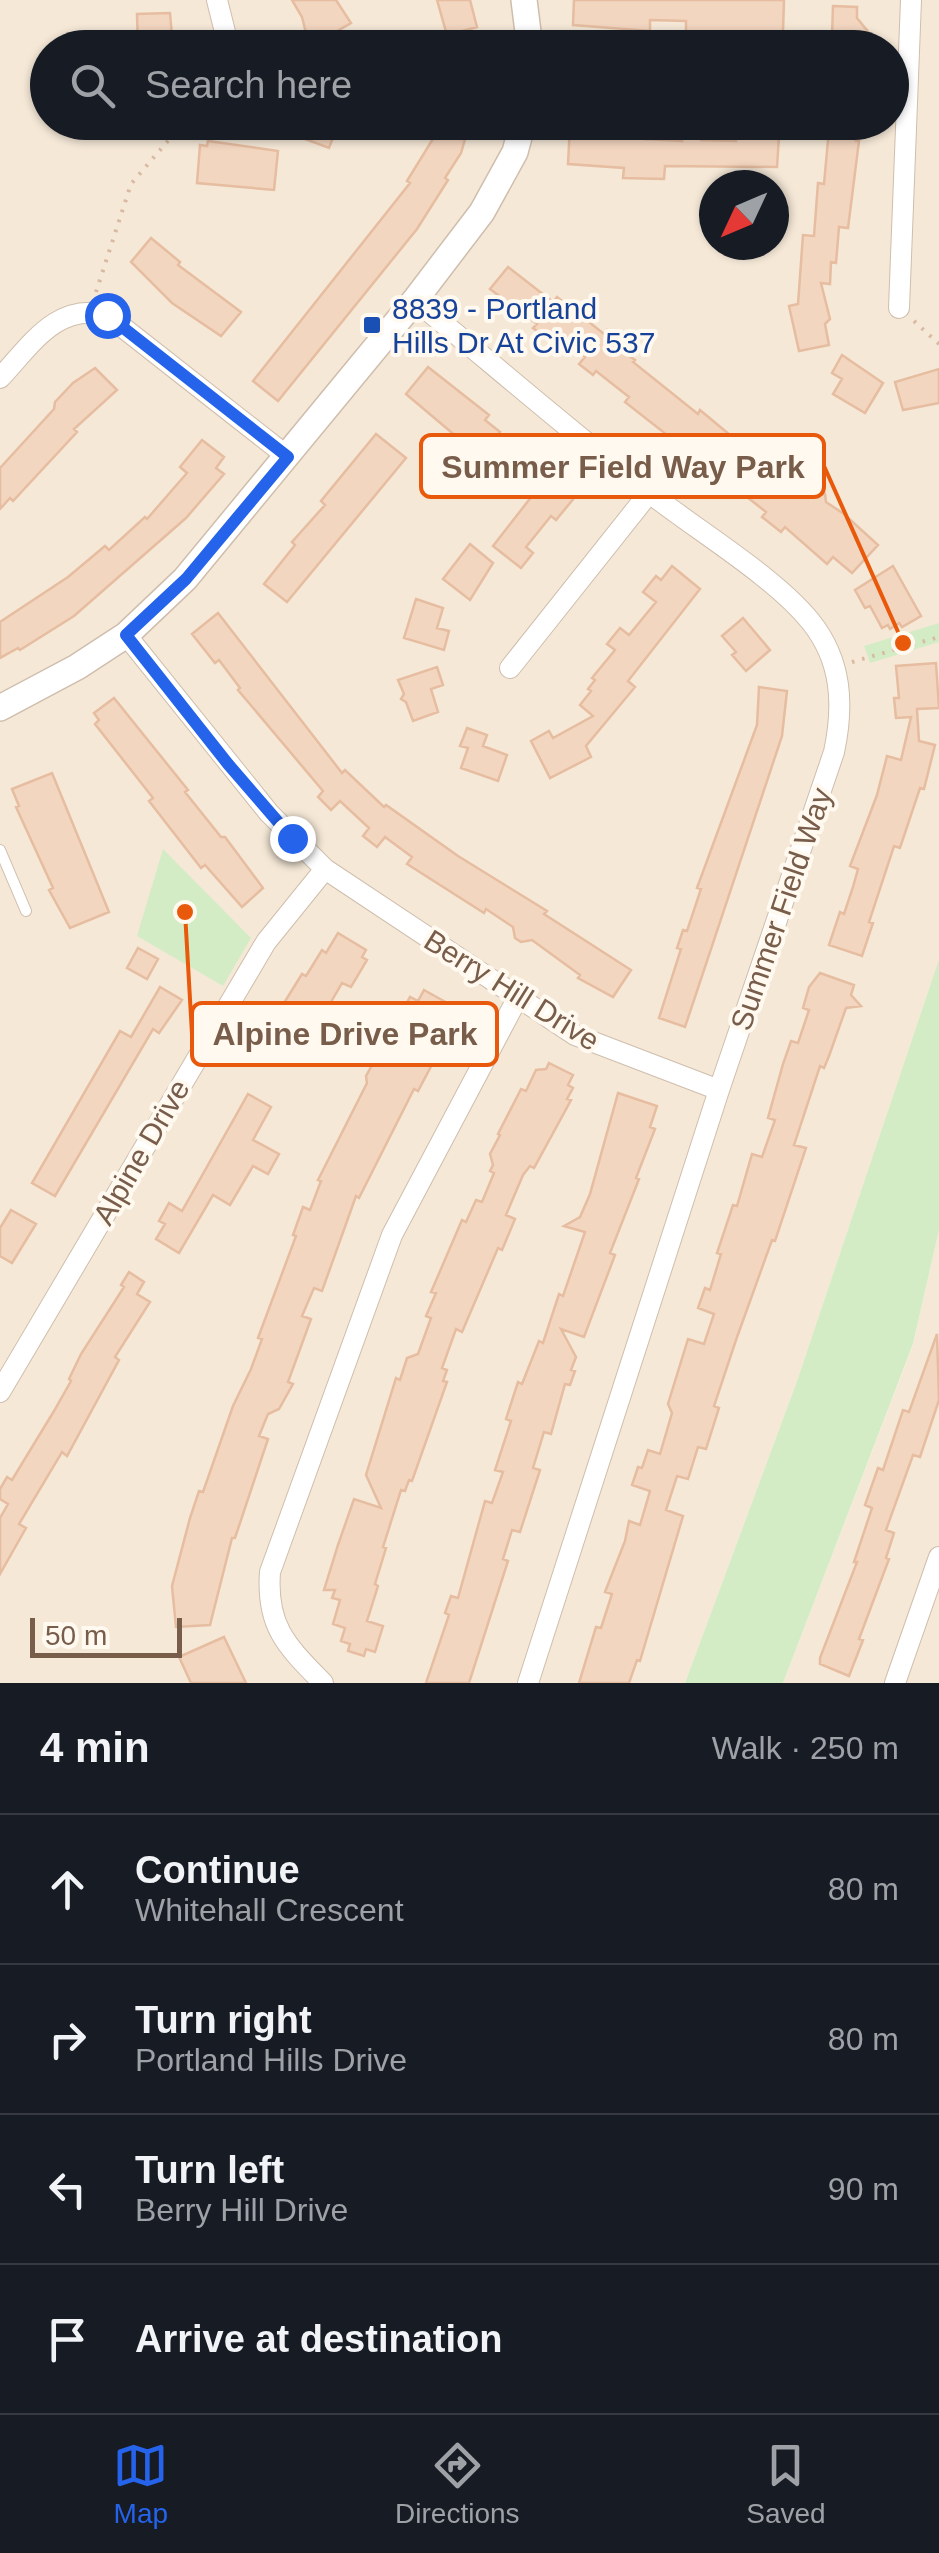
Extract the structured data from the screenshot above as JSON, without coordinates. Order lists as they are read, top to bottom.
{
  "streets": {
    "street": ["Summer Field Way", "Berry Hill Drive", "Alpine Drive"]
  },
  "crossings": [
    ["Summer Field Way", "Berry Hill Drive"],
    ["Berry Hill Drive", "Alpine Drive"]
  ],
  "places": {
    "transit": ["8839 - Portland Hills Dr At Civic 537"],
    "other": ["Summer Field Way Park", "Alpine Drive Park"]
  },
  "scale_bar": "50 m",
  "north": "bottom left",
  "page": {
    "search": "Search here",
    "scale": "50 m",
    "heading": ["4 min", "Walk · 250 m"],
    "list": [
      ["Continue", "Whitehall Crescent", "80 m"],
      ["Turn right", "Portland Hills Drive", "80 m"],
      ["Turn left", "Berry Hill Drive", "90 m"],
      "Arrive at destination"
    ],
    "nav": ["Map", "Directions", "Saved"]
  }
}
